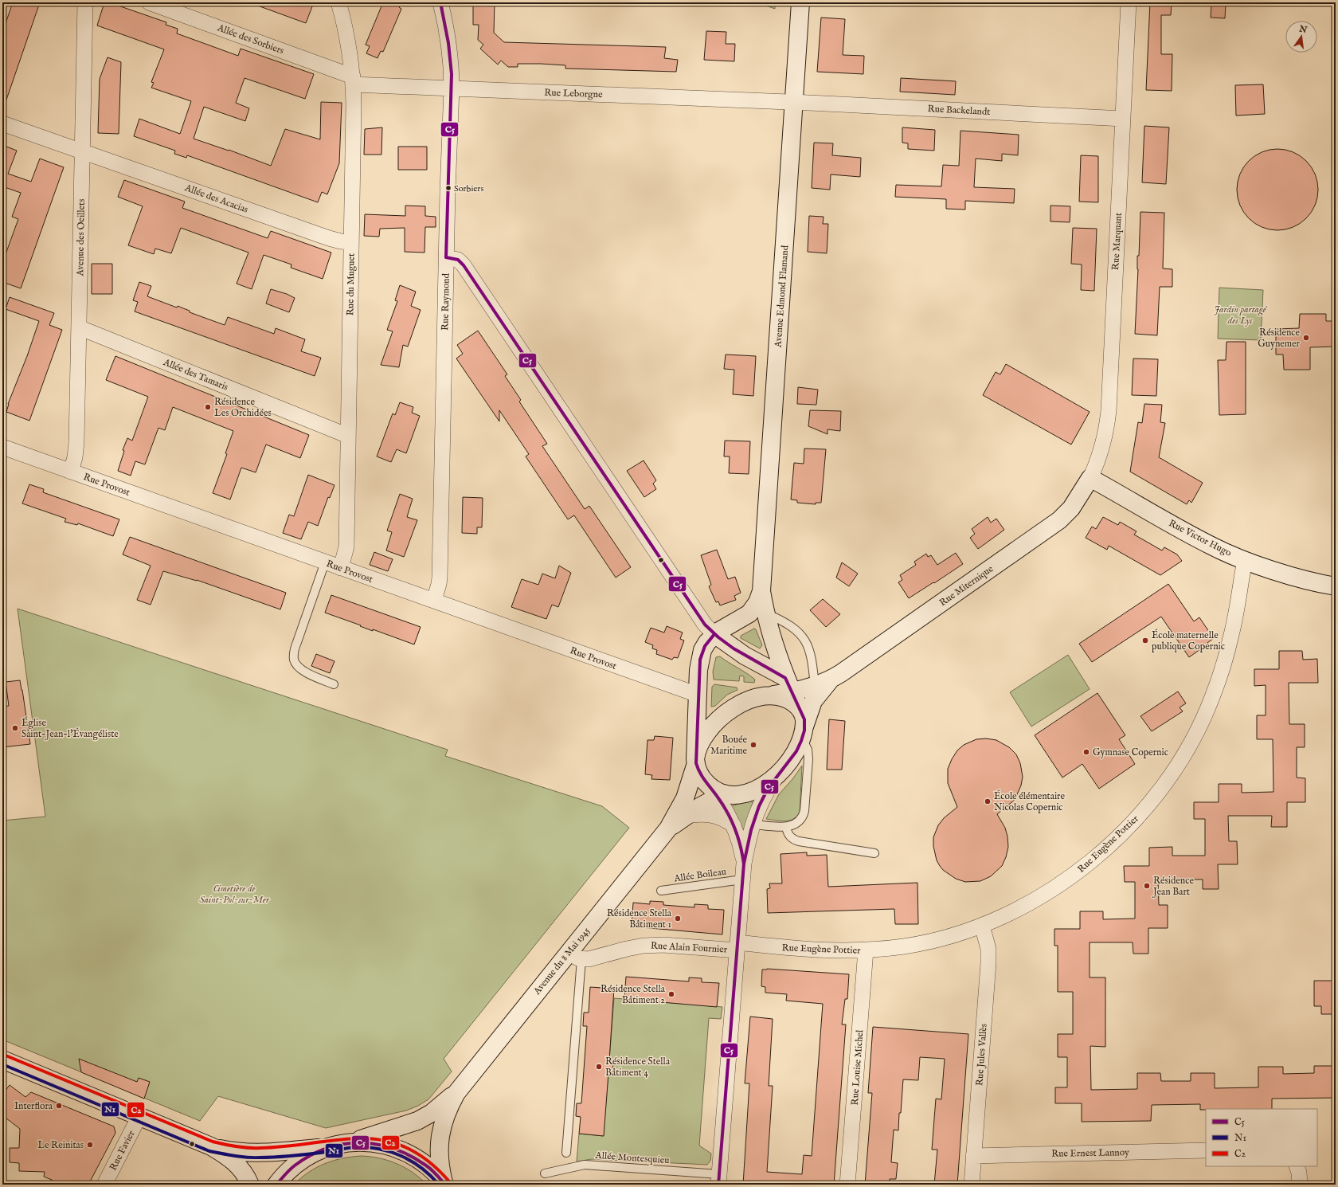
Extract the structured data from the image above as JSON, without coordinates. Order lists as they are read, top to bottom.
{
  "streets": {
    "street": [
      "Allée des Sorbiers",
      "Rue Leborgne",
      "Rue Backelandt",
      "Allée des Acacias",
      "Avenue des Oeillets",
      "Rue Marquant",
      "Rue du Muguet",
      "Avenue Edmond Flamand",
      "Rue Raymond",
      "Allée des Tamaris",
      "Rue Provost",
      "Rue Victor Hugo",
      "Rue Miternique",
      "Rue Eugène Pottier",
      "Rue Alain Fournier",
      "Avenue du 8 Mai 1945",
      "Rue Jules Vallès",
      "Rue Louise Michel",
      "Rue Favier",
      "Rue Ernest Lannoy"
    ],
    "lane": ["Allée Boileau", "Allée Montesquieu"]
  },
  "crossings": [
    ["Allée des Sorbiers", "Rue Leborgne"],
    ["Allée des Sorbiers", "Rue du Muguet"],
    ["Rue Leborgne", "Rue Backelandt"],
    ["Rue Leborgne", "Rue du Muguet"],
    ["Rue Leborgne", "Avenue Edmond Flamand"],
    ["Rue Leborgne", "Rue Raymond"],
    ["Rue Backelandt", "Rue Marquant"],
    ["Rue Backelandt", "Avenue Edmond Flamand"],
    ["Allée des Acacias", "Avenue des Oeillets"],
    ["Allée des Acacias", "Rue du Muguet"],
    ["Avenue des Oeillets", "Allée des Tamaris"],
    ["Avenue des Oeillets", "Rue Provost"],
    ["Rue Marquant", "Rue Victor Hugo"],
    ["Rue Marquant", "Rue Miternique"],
    ["Rue du Muguet", "Allée des Tamaris"],
    ["Rue du Muguet", "Rue Provost"],
    ["Rue Raymond", "Rue Provost"],
    ["Rue Victor Hugo", "Rue Miternique"],
    ["Rue Victor Hugo", "Rue Eugène Pottier"],
    ["Rue Eugène Pottier", "Rue Alain Fournier"],
    ["Rue Eugène Pottier", "Rue Jules Vallès"],
    ["Rue Eugène Pottier", "Rue Louise Michel"],
    ["Rue Alain Fournier", "Avenue du 8 Mai 1945"],
    ["Rue Jules Vallès", "Rue Ernest Lannoy"]
  ],
  "parks": ["Jardin partagé des Lys", "Cimetière de Saint-Pol-sur-Mer"],
  "places": [
    "Sorbiers",
    "Résidence Guynemer",
    "Résidence Les Orchidées",
    "École maternelle publique Copernic",
    "Église Saint-Jean-l'Évangéliste",
    "Bouée Maritime",
    "Gymnase Copernic",
    "École élémentaire Nicolas Copernic",
    "Résidence Jean Bart",
    "Résidence Stella Bâtiment 1",
    "Résidence Stella Bâtiment 2",
    "Résidence Stella Bâtiment 4",
    "Interflora",
    "Le Reinitas"
  ],
  "lines": ["transit line C5", "transit line C2", "transit line N1"],
  "legend": ["C5", "N1", "C2"],
  "north": "top"
}
